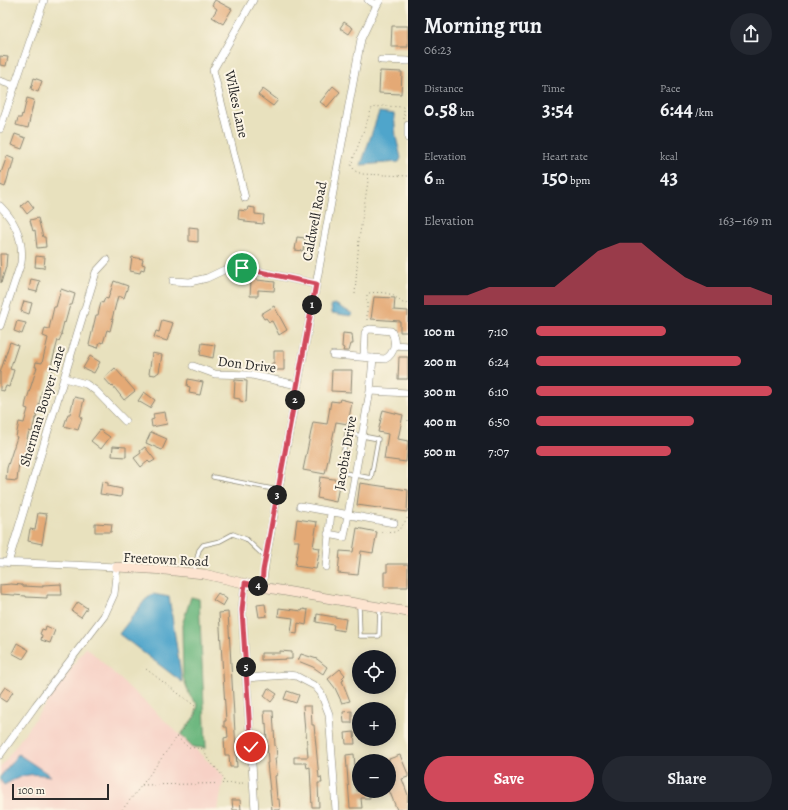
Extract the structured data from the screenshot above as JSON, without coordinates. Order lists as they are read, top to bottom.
{
  "streets": {
    "street": [
      "Wilkes Lane",
      "Caldwell Road",
      "Don Drive",
      "Sherman Bouyer Lane",
      "Jacobia Drive",
      "Freetown Road"
    ]
  },
  "crossings": [
    ["Caldwell Road", "Don Drive"],
    ["Caldwell Road", "Freetown Road"]
  ],
  "scale_bar": "100 m",
  "page": {
    "heading": ["Morning run", "06:23"],
    "stats": [
      ["Distance", "0.58 km"],
      ["Time", "3:54"],
      ["Pace", "6:44 /km"],
      ["Elevation", "6 m"],
      ["Heart rate", "150 bpm"],
      ["kcal", "43"]
    ],
    "chart": ["Elevation", "163–169 m"],
    "pins": [
      "1",
      "2",
      "3",
      "4",
      "5"
    ],
    "list": [
      {
        "name": "100 m",
        "note": "7:10"
      },
      {
        "name": "200 m",
        "note": "6:24"
      },
      {
        "name": "300 m",
        "note": "6:10"
      },
      {
        "name": "400 m",
        "note": "6:50"
      },
      {
        "name": "500 m",
        "note": "7:07"
      }
    ],
    "map_buttons": ["+", "−"],
    "buttons": ["Save", "Share"],
    "scale": "100 m"
  }
}
